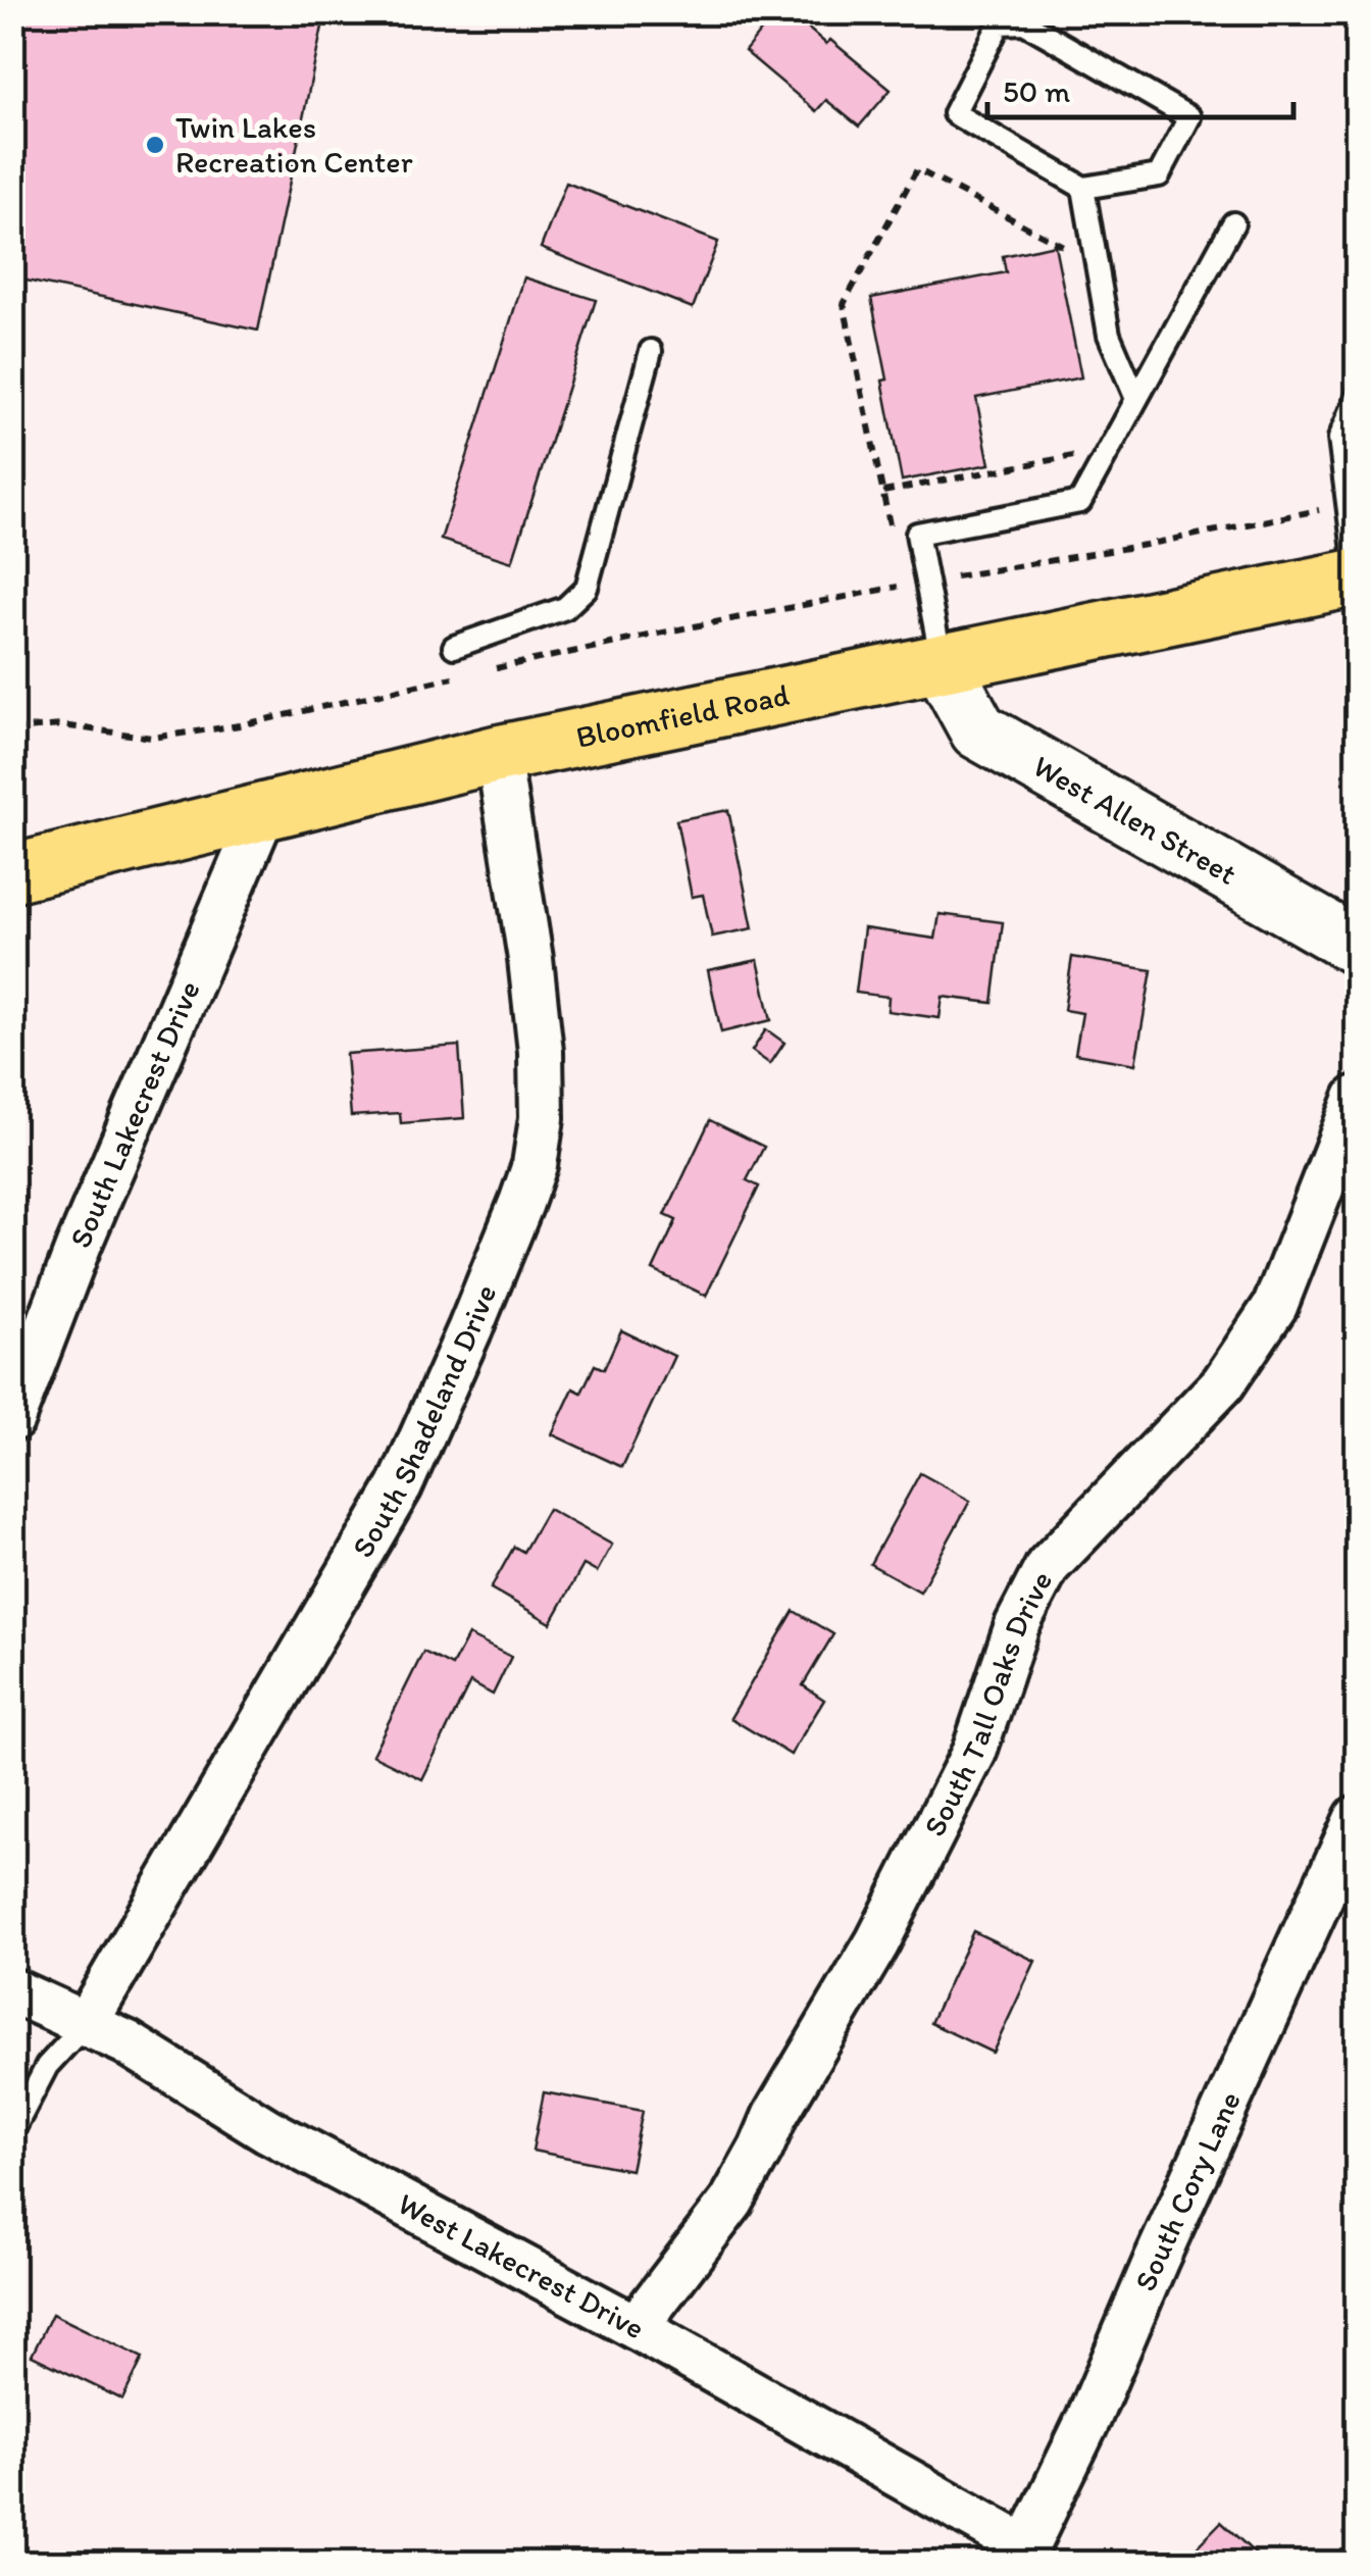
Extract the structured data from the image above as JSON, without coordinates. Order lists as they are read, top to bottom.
{
  "streets": {
    "main road": ["Bloomfield Road"],
    "street": [
      "West Allen Street",
      "South Lakecrest Drive",
      "South Shadeland Drive",
      "South Tall Oaks Drive",
      "South Cory Lane",
      "West Lakecrest Drive"
    ]
  },
  "crossings": [
    ["Bloomfield Road", "West Allen Street"],
    ["Bloomfield Road", "South Lakecrest Drive"],
    ["Bloomfield Road", "South Shadeland Drive"],
    ["South Shadeland Drive", "West Lakecrest Drive"],
    ["South Tall Oaks Drive", "West Lakecrest Drive"],
    ["South Cory Lane", "West Lakecrest Drive"]
  ],
  "places": ["Twin Lakes Recreation Center"],
  "scale_bar": "50 m"
}
